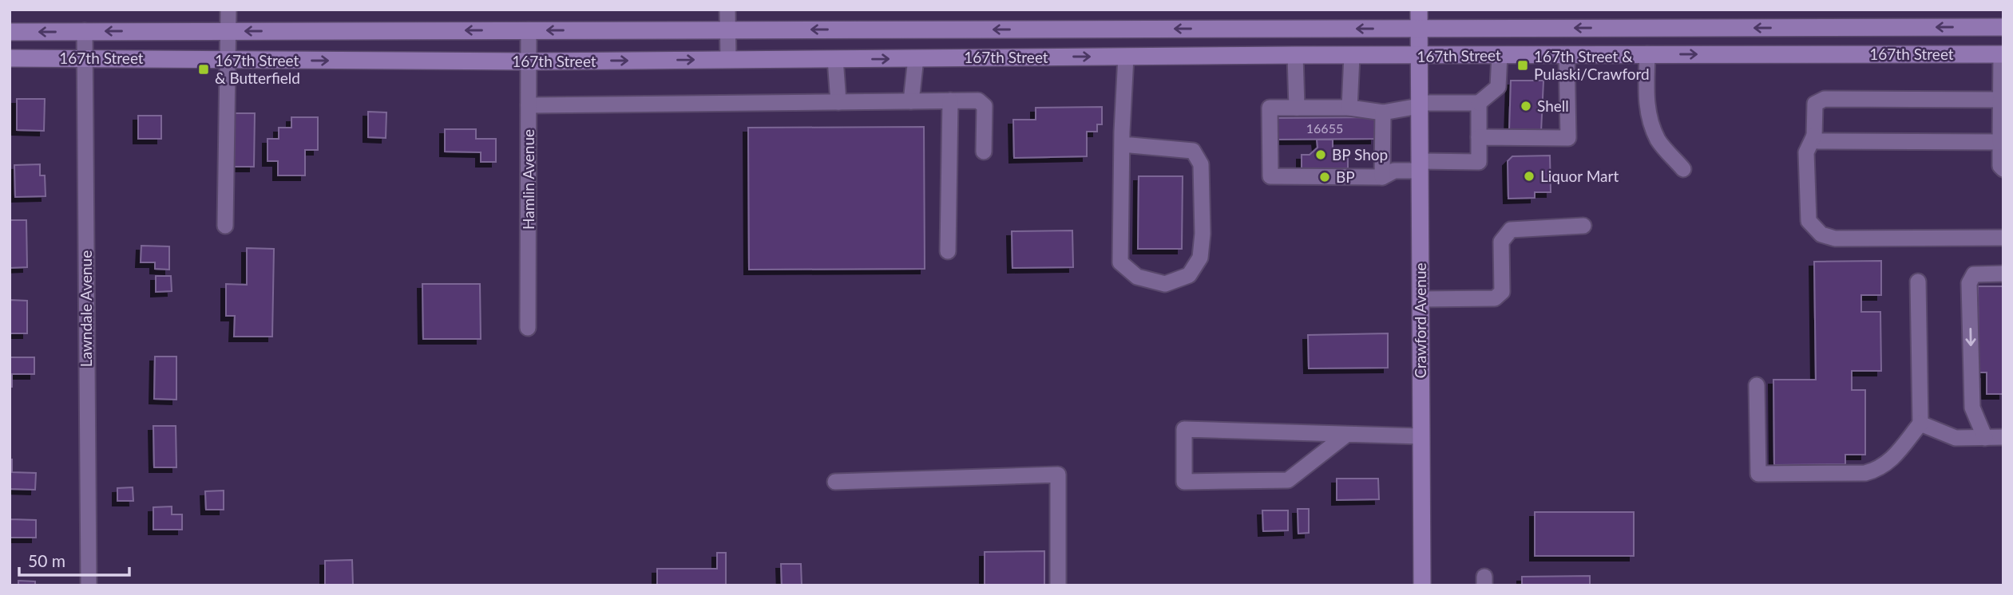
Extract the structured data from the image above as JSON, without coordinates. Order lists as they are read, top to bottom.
{
  "streets": {
    "main road": ["167th Street", "Crawford Avenue"],
    "street": ["Hamlin Avenue", "Lawndale Avenue"]
  },
  "crossings": [
    ["167th Street", "Hamlin Avenue"],
    ["167th Street", "Lawndale Avenue"],
    ["167th Street", "Crawford Avenue"]
  ],
  "places": {
    "transit": ["167th Street & Pulaski/Crawford", "167th Street & Butterfield"],
    "other": [
      "Shell",
      "BP Shop",
      "Liquor Mart",
      "BP"
    ]
  },
  "house_numbers": ["16655"],
  "scale_bar": "50 m"
}
